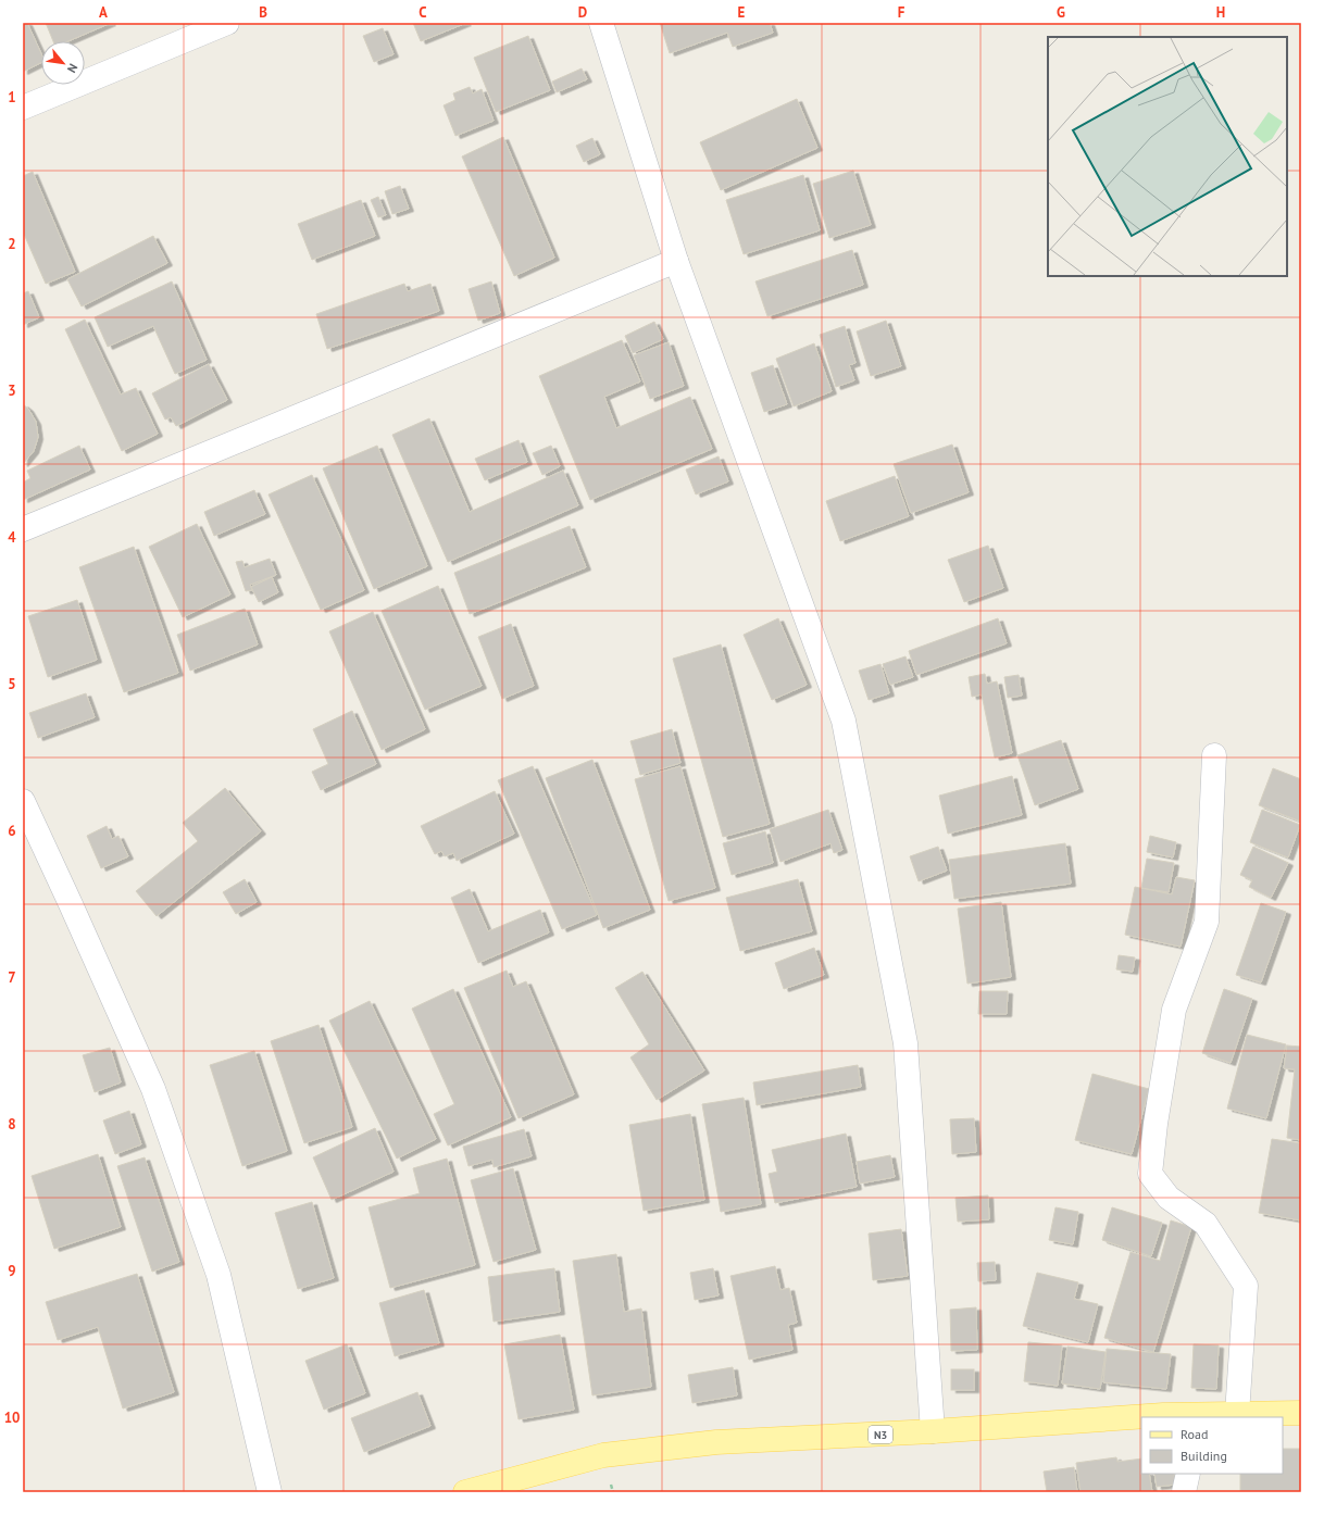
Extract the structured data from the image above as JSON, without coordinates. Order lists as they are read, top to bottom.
{
  "streets": {
    "main road": ["N3"]
  },
  "legend": ["Road", "Building"],
  "north": "bottom right",
  "grid": {
    "columns": [
      "A",
      "B",
      "C",
      "D",
      "E",
      "F",
      "G",
      "H"
    ],
    "rows": [
      "1",
      "2",
      "3",
      "4",
      "5",
      "6",
      "7",
      "8",
      "9",
      "10"
    ]
  }
}
